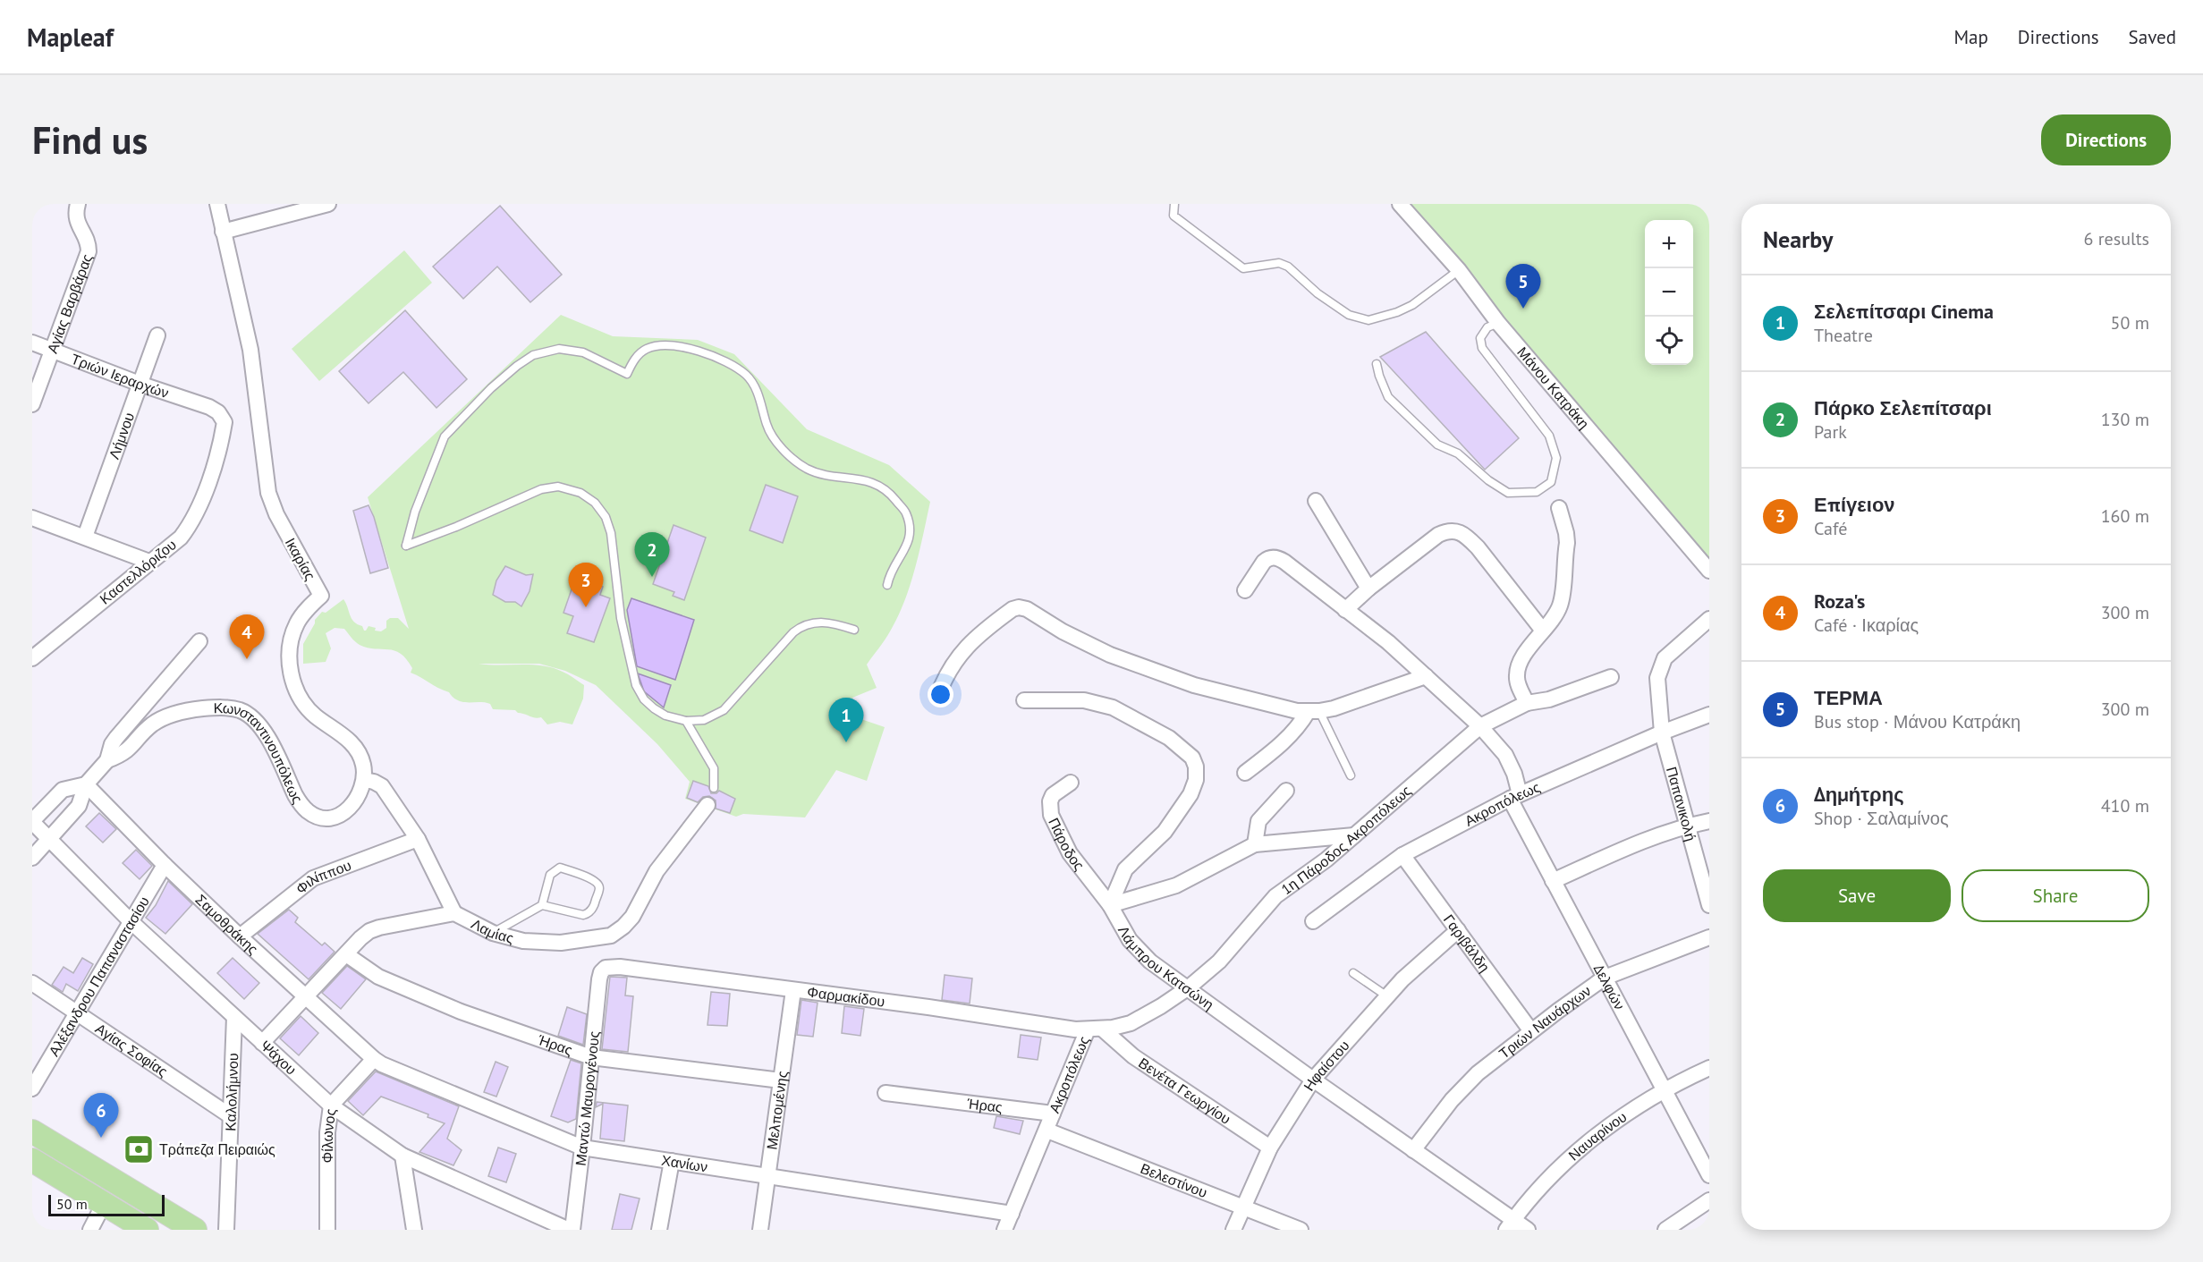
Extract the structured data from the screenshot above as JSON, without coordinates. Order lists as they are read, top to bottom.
{
  "streets": {
    "street": [
      "Αγίας Βαρβάρας",
      "Τριών Ιεραρχών",
      "Μάνου Κατράκη",
      "Λήμνου",
      "Ικαρίας",
      "Καστελλόριζου",
      "Κωνσταντινουπόλεως",
      "Παπανικολή",
      "Ακροπόλεως",
      "1η Πάροδος Ακροπόλεως",
      "Πάροδος",
      "Φιλίππου",
      "Σαμοθράκης",
      "Λαμίας",
      "Γαριβάλδη",
      "Λάμπρου Κατσώνη",
      "Αλέξανδρου Παπαναστασίου",
      "Δελφών",
      "Φαρμακίδου",
      "Τριών Ναυάρχων",
      "Ήρας",
      "Αγίας Σοφίας",
      "Ψάχου",
      "Ηφαίστου",
      "Βενέτα Γεωργίου",
      "Καλολήμνου",
      "Μαντώ Μαυρογένους",
      "Μελπομένης",
      "Φίλωνος",
      "Ναυαρίνου",
      "Χανίων",
      "Βελεστίνου"
    ]
  },
  "crossings": [
    ["Αγίας Βαρβάρας", "Τριών Ιεραρχών"],
    ["Τριών Ιεραρχών", "Λήμνου"],
    ["Τριών Ιεραρχών", "Καστελλόριζου"],
    ["Ικαρίας", "Κωνσταντινουπόλεως"],
    ["Κωνσταντινουπόλεως", "Σαμοθράκης"],
    ["Κωνσταντινουπόλεως", "Ψάχου"],
    ["Παπανικολή", "Ακροπόλεως"],
    ["Ακροπόλεως", "1η Πάροδος Ακροπόλεως"],
    ["Ακροπόλεως", "Γαριβάλδη"],
    ["Ακροπόλεως", "Λάμπρου Κατσώνη"],
    ["Ακροπόλεως", "Δελφών"],
    ["Ακροπόλεως", "Φαρμακίδου"],
    ["Ακροπόλεως", "Ήρας"],
    ["Ακροπόλεως", "Βενέτα Γεωργίου"],
    ["Ακροπόλεως", "Χανίων"],
    ["Ακροπόλεως", "Βελεστίνου"],
    ["1η Πάροδος Ακροπόλεως", "Δελφών"],
    ["Πάροδος", "Λάμπρου Κατσώνη"],
    ["Φιλίππου", "Σαμοθράκης"],
    ["Σαμοθράκης", "Λαμίας"],
    ["Σαμοθράκης", "Αλέξανδρου Παπαναστασίου"],
    ["Σαμοθράκης", "Φίλωνος"],
    ["Σαμοθράκης", "Χανίων"],
    ["Λαμίας", "Ήρας"],
    ["Λαμίας", "Ψάχου"],
    ["Γαριβάλδη", "Τριών Ναυάρχων"],
    ["Γαριβάλδη", "Ηφαίστου"],
    ["Λάμπρου Κατσώνη", "Τριών Ναυάρχων"],
    ["Λάμπρου Κατσώνη", "Ηφαίστου"],
    ["Λάμπρου Κατσώνη", "Ναυαρίνου"],
    ["Αλέξανδρου Παπαναστασίου", "Αγίας Σοφίας"],
    ["Αλέξανδρου Παπαναστασίου", "Ψάχου"],
    ["Δελφών", "Τριών Ναυάρχων"],
    ["Δελφών", "Ναυαρίνου"],
    ["Φαρμακίδου", "Βενέτα Γεωργίου"],
    ["Φαρμακίδου", "Μαντώ Μαυρογένους"],
    ["Φαρμακίδου", "Μελπομένης"],
    ["Ήρας", "Μαντώ Μαυρογένους"],
    ["Ήρας", "Μελπομένης"],
    ["Αγίας Σοφίας", "Καλολήμνου"],
    ["Ψάχου", "Καλολήμνου"],
    ["Ψάχου", "Μαντώ Μαυρογένους"],
    ["Ψάχου", "Φίλωνος"],
    ["Ηφαίστου", "Βενέτα Γεωργίου"],
    ["Ηφαίστου", "Βελεστίνου"],
    ["Μαντώ Μαυρογένους", "Χανίων"],
    ["Μελπομένης", "Χανίων"],
    ["Φίλωνος", "Χανίων"]
  ],
  "places": {
    "bank": ["Τράπεζα Πειραιώς"]
  },
  "scale_bar": "50 m",
  "page": {
    "header": "Mapleaf",
    "nav": ["Map", "Directions", "Saved"],
    "buttons": [
      "Directions",
      ["Save", "Share"]
    ],
    "title": "Find us",
    "heading": ["Nearby", "6 results"],
    "map_buttons": ["+", "−"],
    "pins": [
      "5",
      "2",
      "3",
      "4",
      "1",
      "6"
    ],
    "list": [
      {
        "mark": "1",
        "name": "Σελεπίτσαρι Cinema",
        "note": "Theatre",
        "value": "50 m"
      },
      {
        "mark": "2",
        "name": "Πάρκο Σελεπίτσαρι",
        "note": "Park",
        "value": "130 m"
      },
      {
        "mark": "3",
        "name": "Επίγειον",
        "note": "Café",
        "value": "160 m"
      },
      {
        "mark": "4",
        "name": "Roza's",
        "note": "Café · Ικαρίας",
        "value": "300 m"
      },
      {
        "mark": "5",
        "name": "ΤΕΡΜΑ",
        "note": "Bus stop · Μάνου Κατράκη",
        "value": "300 m"
      },
      {
        "mark": "6",
        "name": "Δημήτρης",
        "note": "Shop · Σαλαμίνος",
        "value": "410 m"
      }
    ],
    "scale": "50 m"
  }
}
